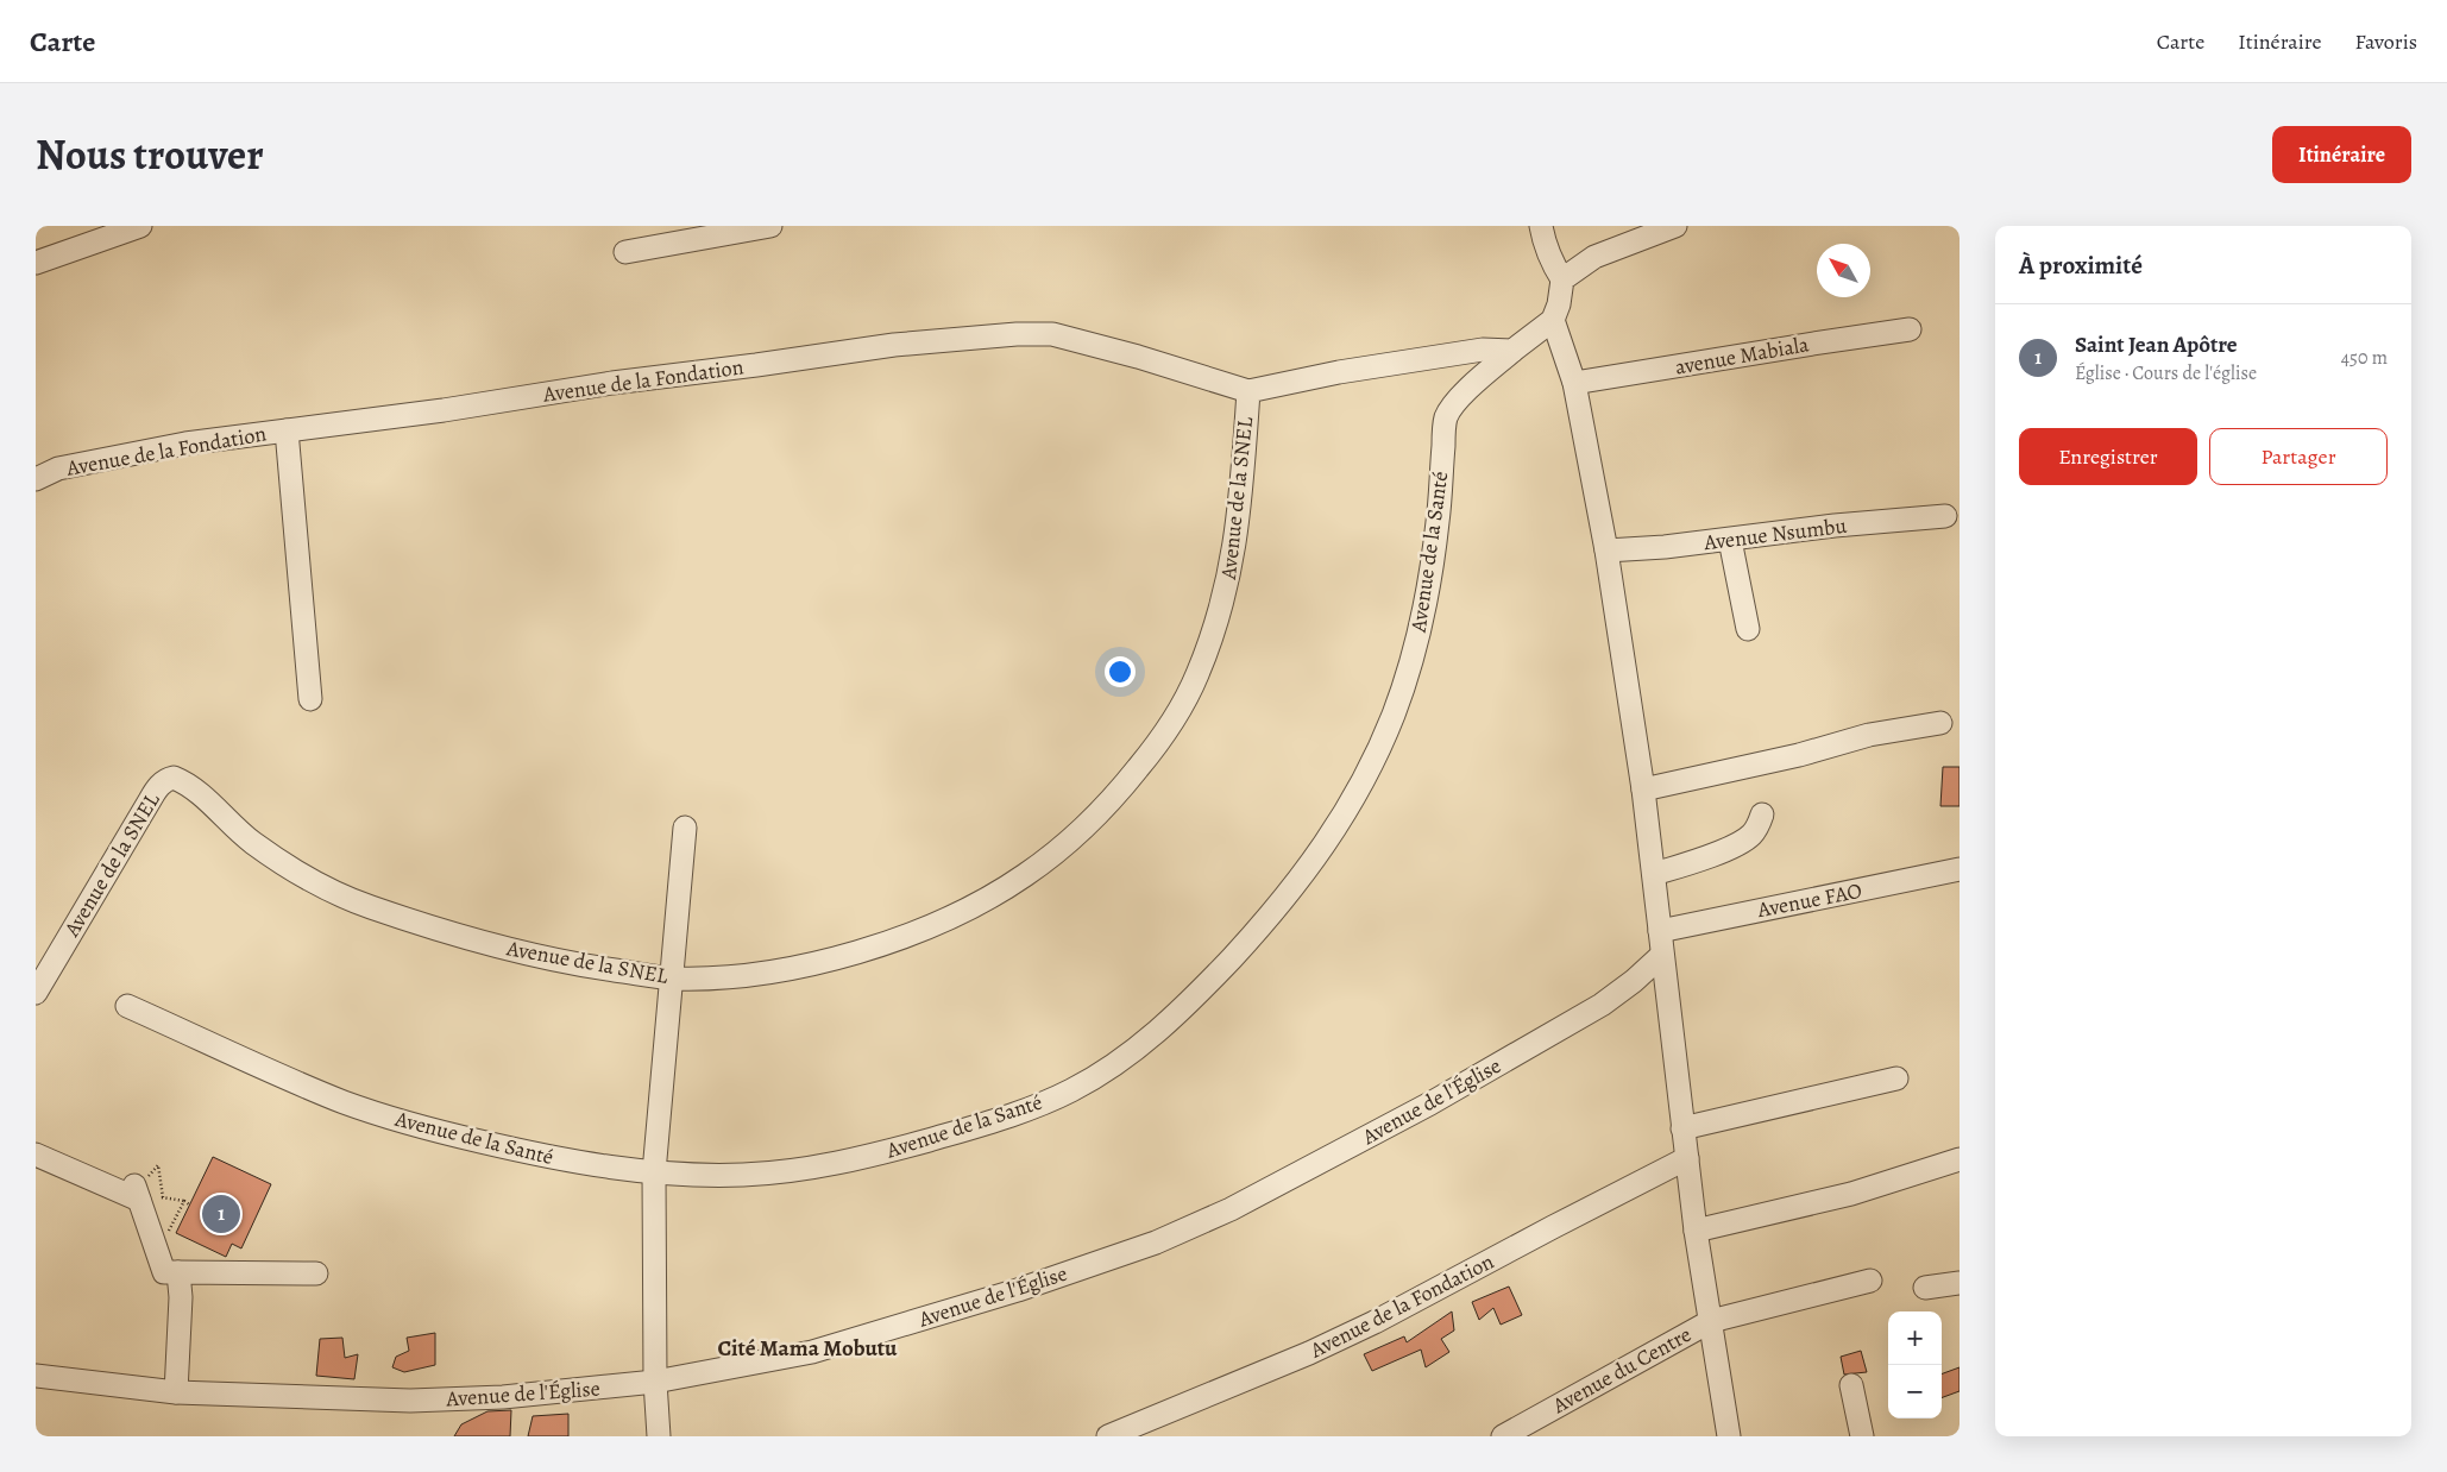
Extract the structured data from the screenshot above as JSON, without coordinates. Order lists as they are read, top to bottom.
{
  "streets": {
    "street": [
      "avenue Mabiala",
      "Avenue de la Fondation",
      "Avenue de la SNEL",
      "Avenue Nsumbu",
      "Avenue de la Santé",
      "Avenue FAO",
      "Avenue de l'Église",
      "Avenue du Centre"
    ]
  },
  "crossings": [
    ["Avenue de la Fondation", "Avenue de la SNEL"],
    ["Avenue de la SNEL", "Avenue de la Santé"]
  ],
  "districts": ["Cité Mama Mobutu"],
  "north": "top left",
  "page": {
    "header": "Carte",
    "nav": ["Carte", "Itinéraire", "Favoris"],
    "title": "Nous trouver",
    "buttons": [
      "Itinéraire",
      ["Enregistrer", "Partager"]
    ],
    "heading": "À proximité",
    "list": [
      {
        "mark": "1",
        "name": "Saint Jean Apôtre",
        "note": "Église · Cours de l'église",
        "value": "450 m"
      }
    ],
    "pins": "1",
    "map_buttons": ["+", "−"]
  }
}
